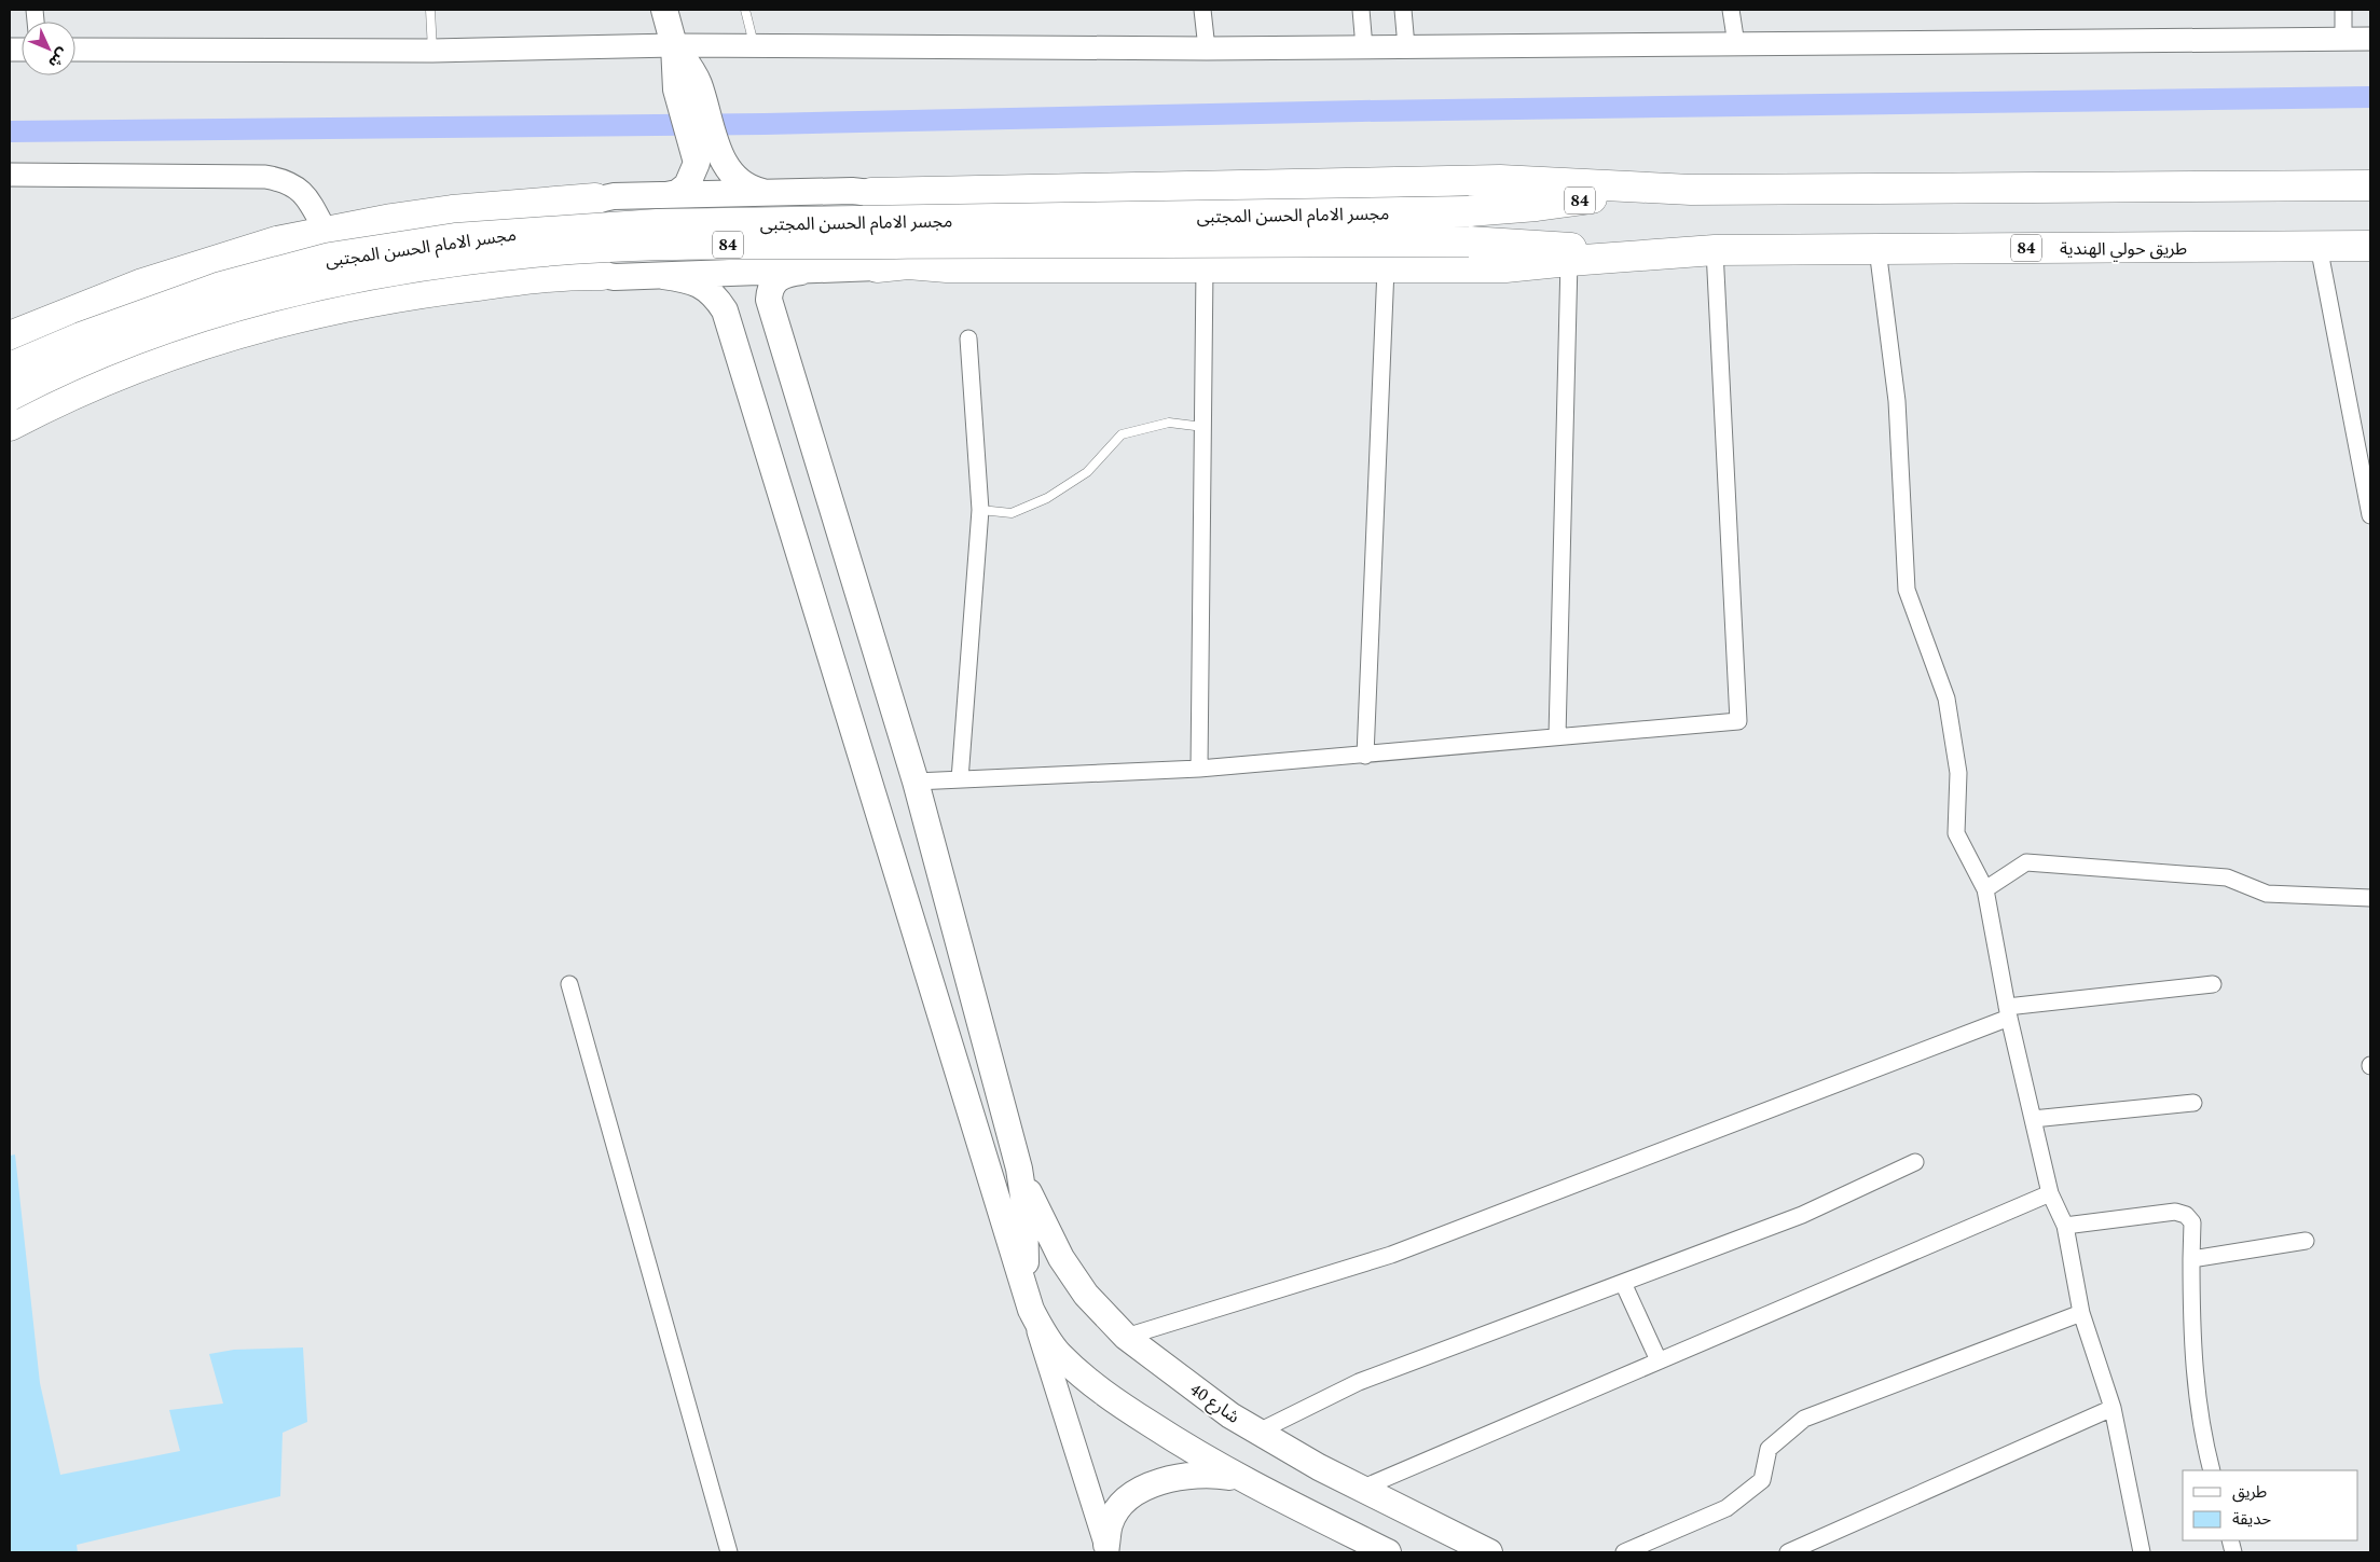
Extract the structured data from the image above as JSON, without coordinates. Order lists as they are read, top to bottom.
{
  "streets": {
    "highway": ["84", "مجسر الامام الحسن المجتبى", "طريق حولي الهندية"],
    "main road": ["شارع 40"]
  },
  "crossings": [
    ["84", "مجسر الامام الحسن المجتبى"],
    ["مجسر الامام الحسن المجتبى", "طريق حولي الهندية"]
  ],
  "legend": ["طريق", "حديقة"],
  "north": "bottom right"
}
